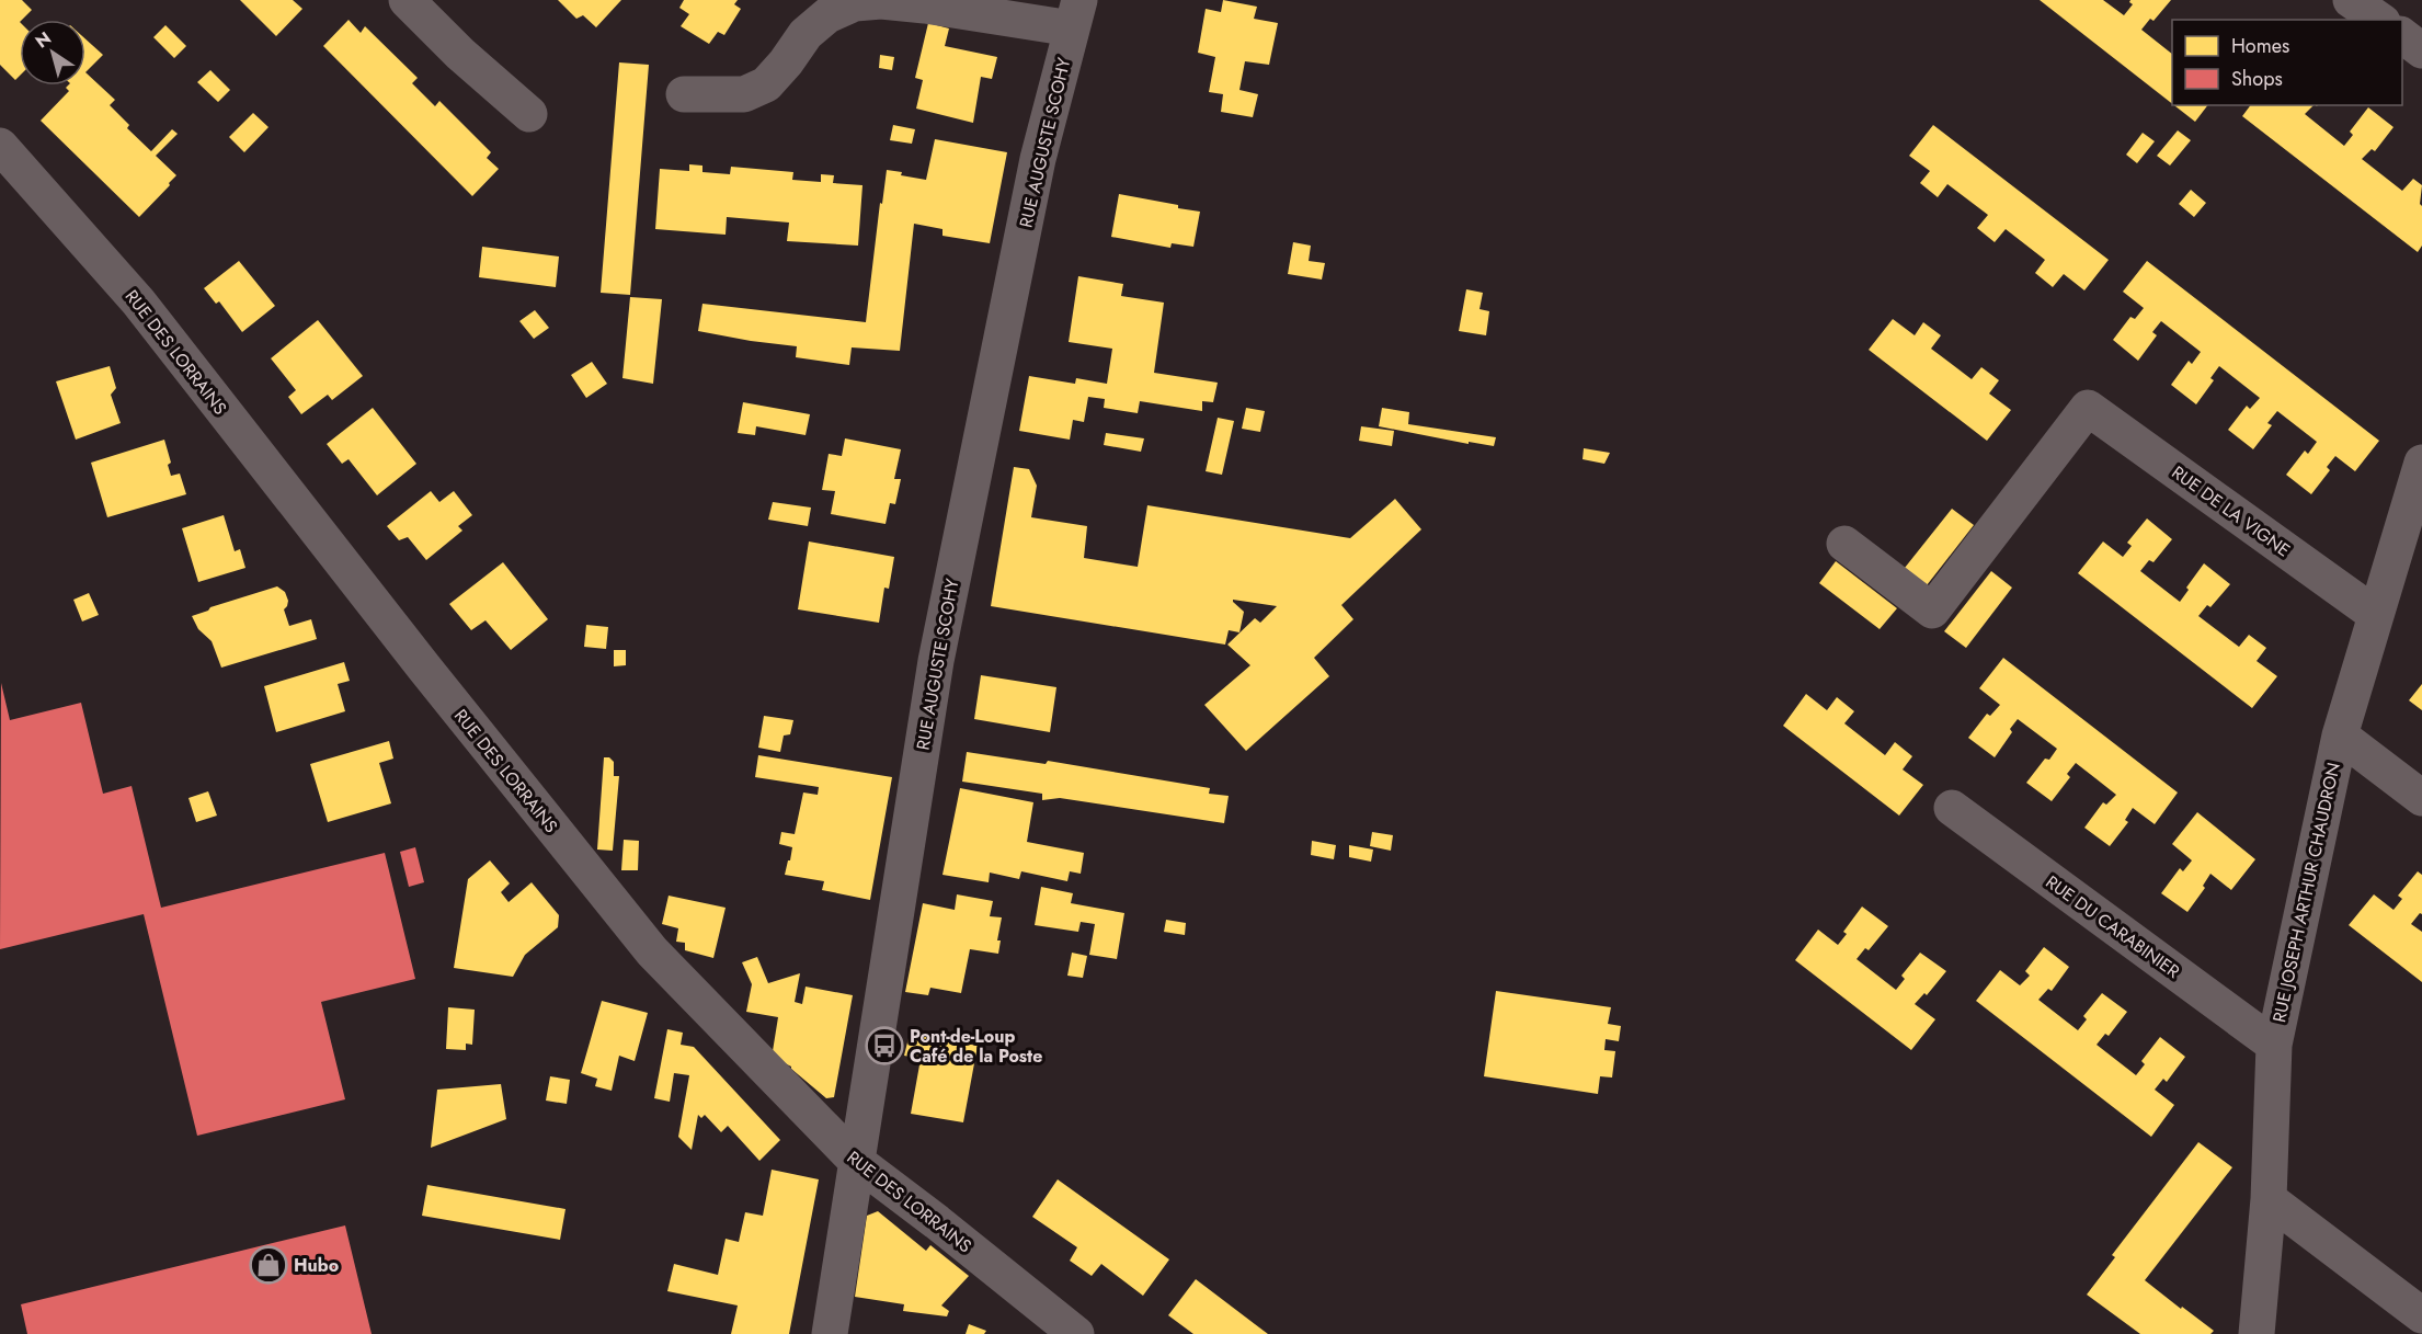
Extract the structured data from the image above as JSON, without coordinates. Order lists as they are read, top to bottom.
{
  "streets": {
    "street": [
      "RUE AUGUSTE SCOHY",
      "RUE DES LORRAINS",
      "RUE DE LA VIGNE",
      "RUE JOSEPH ARTHUR CHAUDRON",
      "RUE DU CARABINIER"
    ]
  },
  "crossings": [
    ["RUE AUGUSTE SCOHY", "RUE DES LORRAINS"],
    ["RUE DE LA VIGNE", "RUE JOSEPH ARTHUR CHAUDRON"],
    ["RUE JOSEPH ARTHUR CHAUDRON", "RUE DU CARABINIER"]
  ],
  "places": {
    "bus stop": ["Pont-de-Loup Café de la Poste"],
    "shop": ["Hubo"]
  },
  "legend": ["Homes", "Shops"],
  "north": "top left"
}
